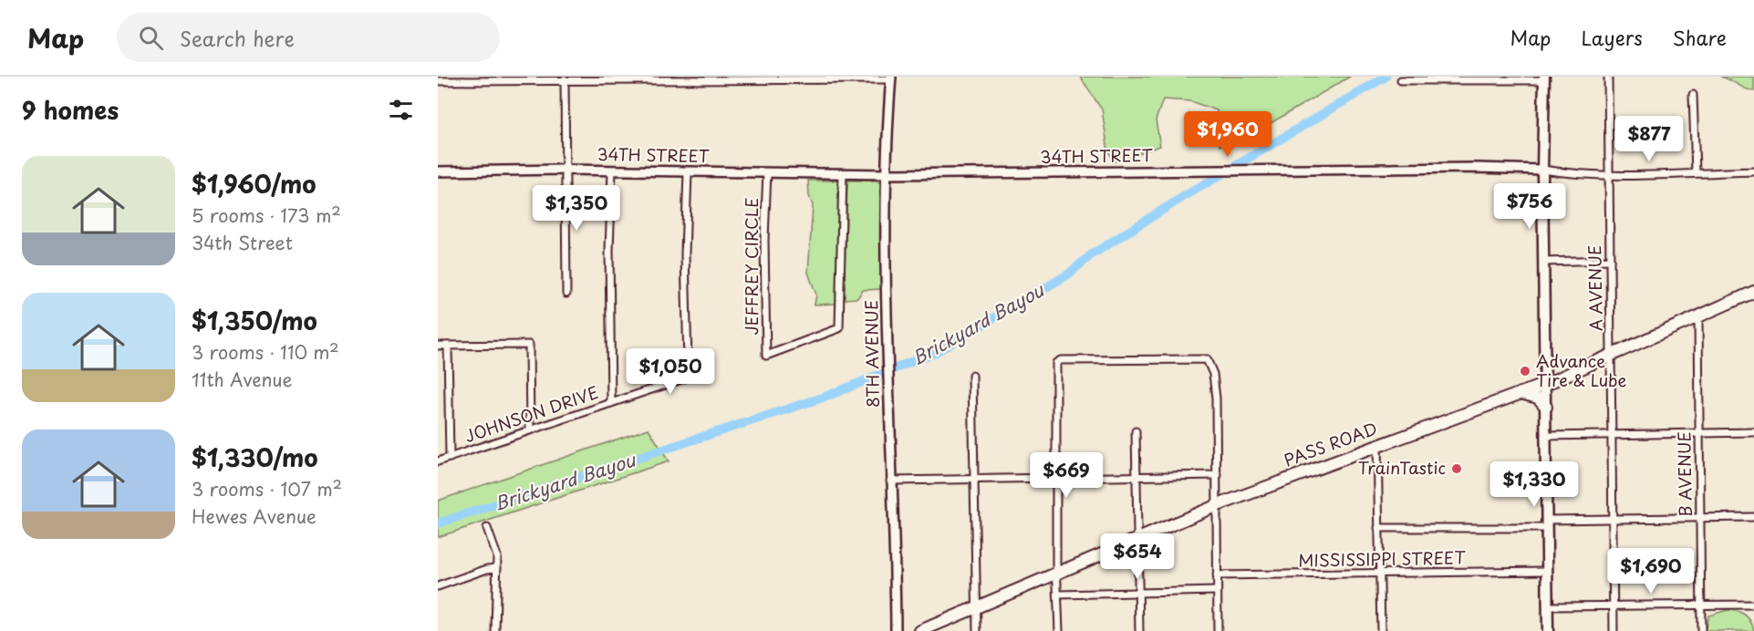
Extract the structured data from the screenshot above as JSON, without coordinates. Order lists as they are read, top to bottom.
{
  "streets": {
    "main road": ["PASS ROAD"],
    "street": [
      "34TH STREET",
      "JEFFREY CIRCLE",
      "A AVENUE",
      "8TH AVENUE",
      "JOHNSON DRIVE",
      "B AVENUE",
      "MISSISSIPPI STREET"
    ]
  },
  "crossings": [
    ["34TH STREET", "JEFFREY CIRCLE"],
    ["34TH STREET", "A AVENUE"],
    ["34TH STREET", "8TH AVENUE"],
    ["34TH STREET", "JOHNSON DRIVE"],
    ["A AVENUE", "PASS ROAD"],
    ["PASS ROAD", "B AVENUE"]
  ],
  "water": ["Brickyard Bayou"],
  "places": ["Advance Tire & Lube", "TrainTastic"],
  "page": {
    "header": "Map",
    "search": "Search here",
    "nav": ["Map", "Layers", "Share"],
    "heading": "9 homes",
    "price": [
      "$1,960",
      "$877",
      "$756",
      "$1,350",
      "$1,050",
      "$669",
      "$1,330",
      "$654",
      "$1,690"
    ],
    "list": [
      {
        "name": "$1,960/mo",
        "note": "5 rooms · 173 m² · 34th Street"
      },
      {
        "name": "$1,350/mo",
        "note": "3 rooms · 110 m² · 11th Avenue"
      },
      {
        "name": "$1,330/mo",
        "note": "3 rooms · 107 m² · Hewes Avenue"
      }
    ]
  }
}
